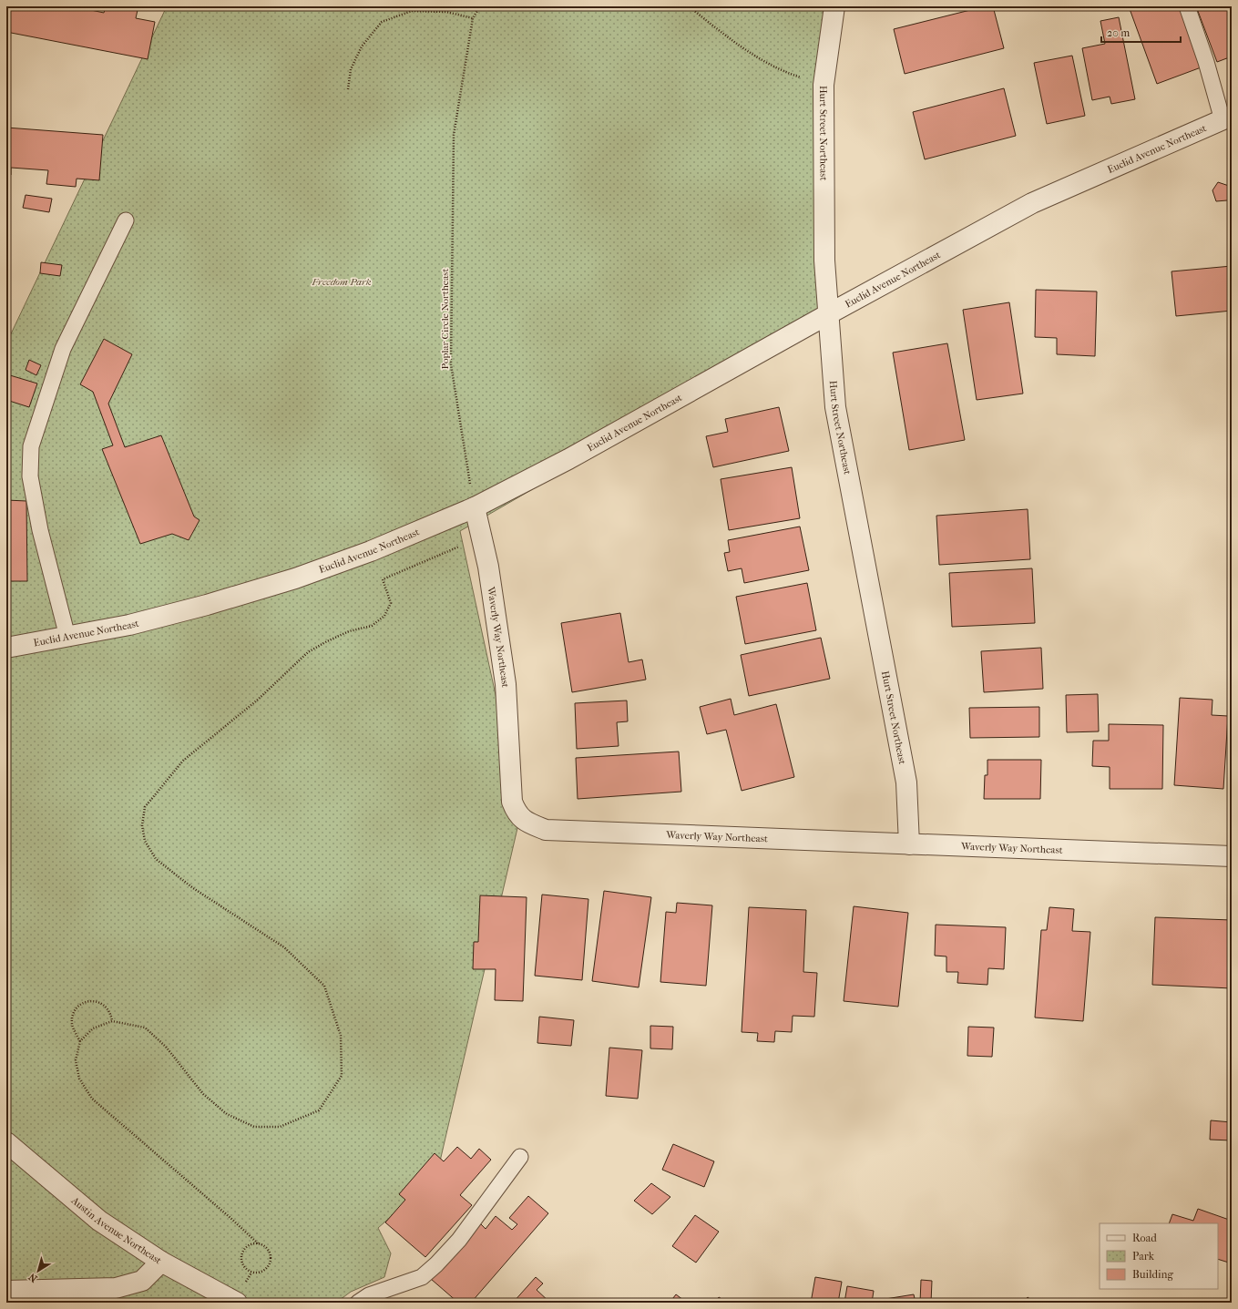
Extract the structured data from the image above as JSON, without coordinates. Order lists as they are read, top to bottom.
{
  "streets": {
    "street": [
      "Hurt Street Northeast",
      "Euclid Avenue Northeast",
      "Waverly Way Northeast",
      "Austin Avenue Northeast"
    ],
    "path": ["Poplar Circle Northeast"]
  },
  "crossings": [
    ["Hurt Street Northeast", "Euclid Avenue Northeast"],
    ["Hurt Street Northeast", "Waverly Way Northeast"],
    ["Euclid Avenue Northeast", "Poplar Circle Northeast"],
    ["Euclid Avenue Northeast", "Waverly Way Northeast"],
    ["Poplar Circle Northeast", "Waverly Way Northeast"]
  ],
  "parks": ["Freedom Park"],
  "legend": ["Road", "Park", "Building"],
  "scale_bar": "20 m",
  "north": "bottom left"
}
